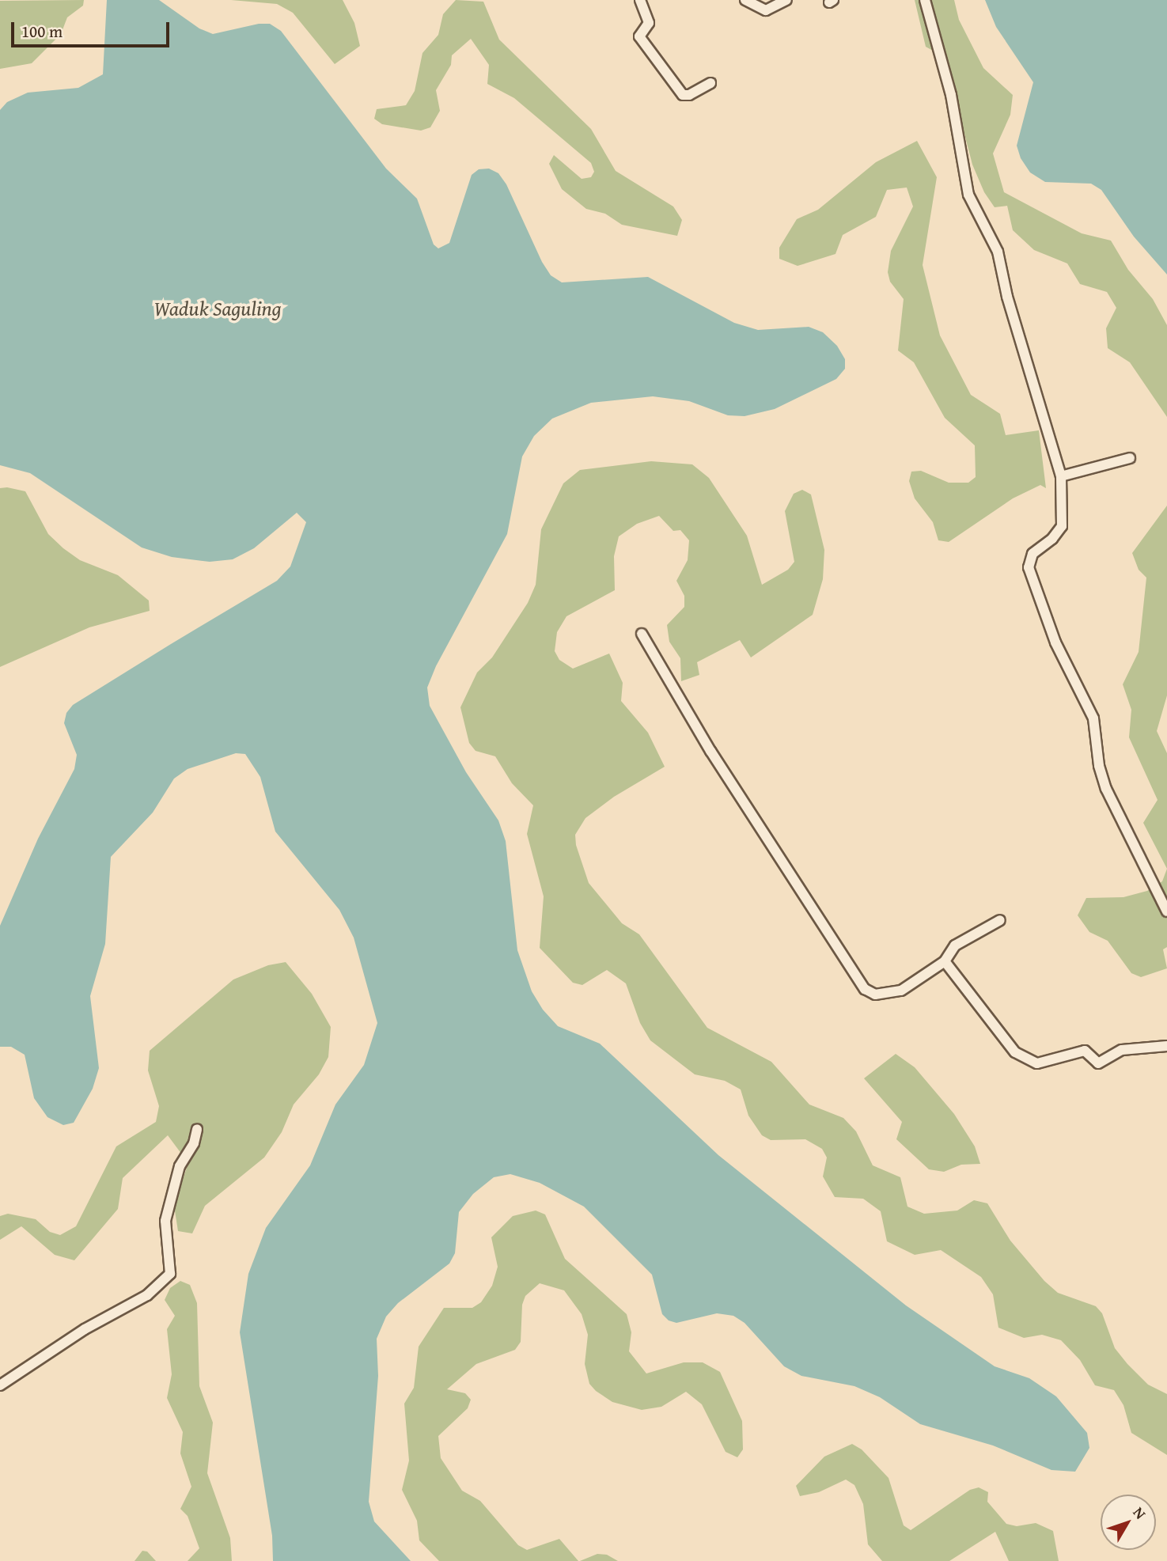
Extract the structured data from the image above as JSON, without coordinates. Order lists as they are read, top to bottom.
{
  "water": ["Waduk Saguling"],
  "scale_bar": "100 m",
  "north": "top right"
}
